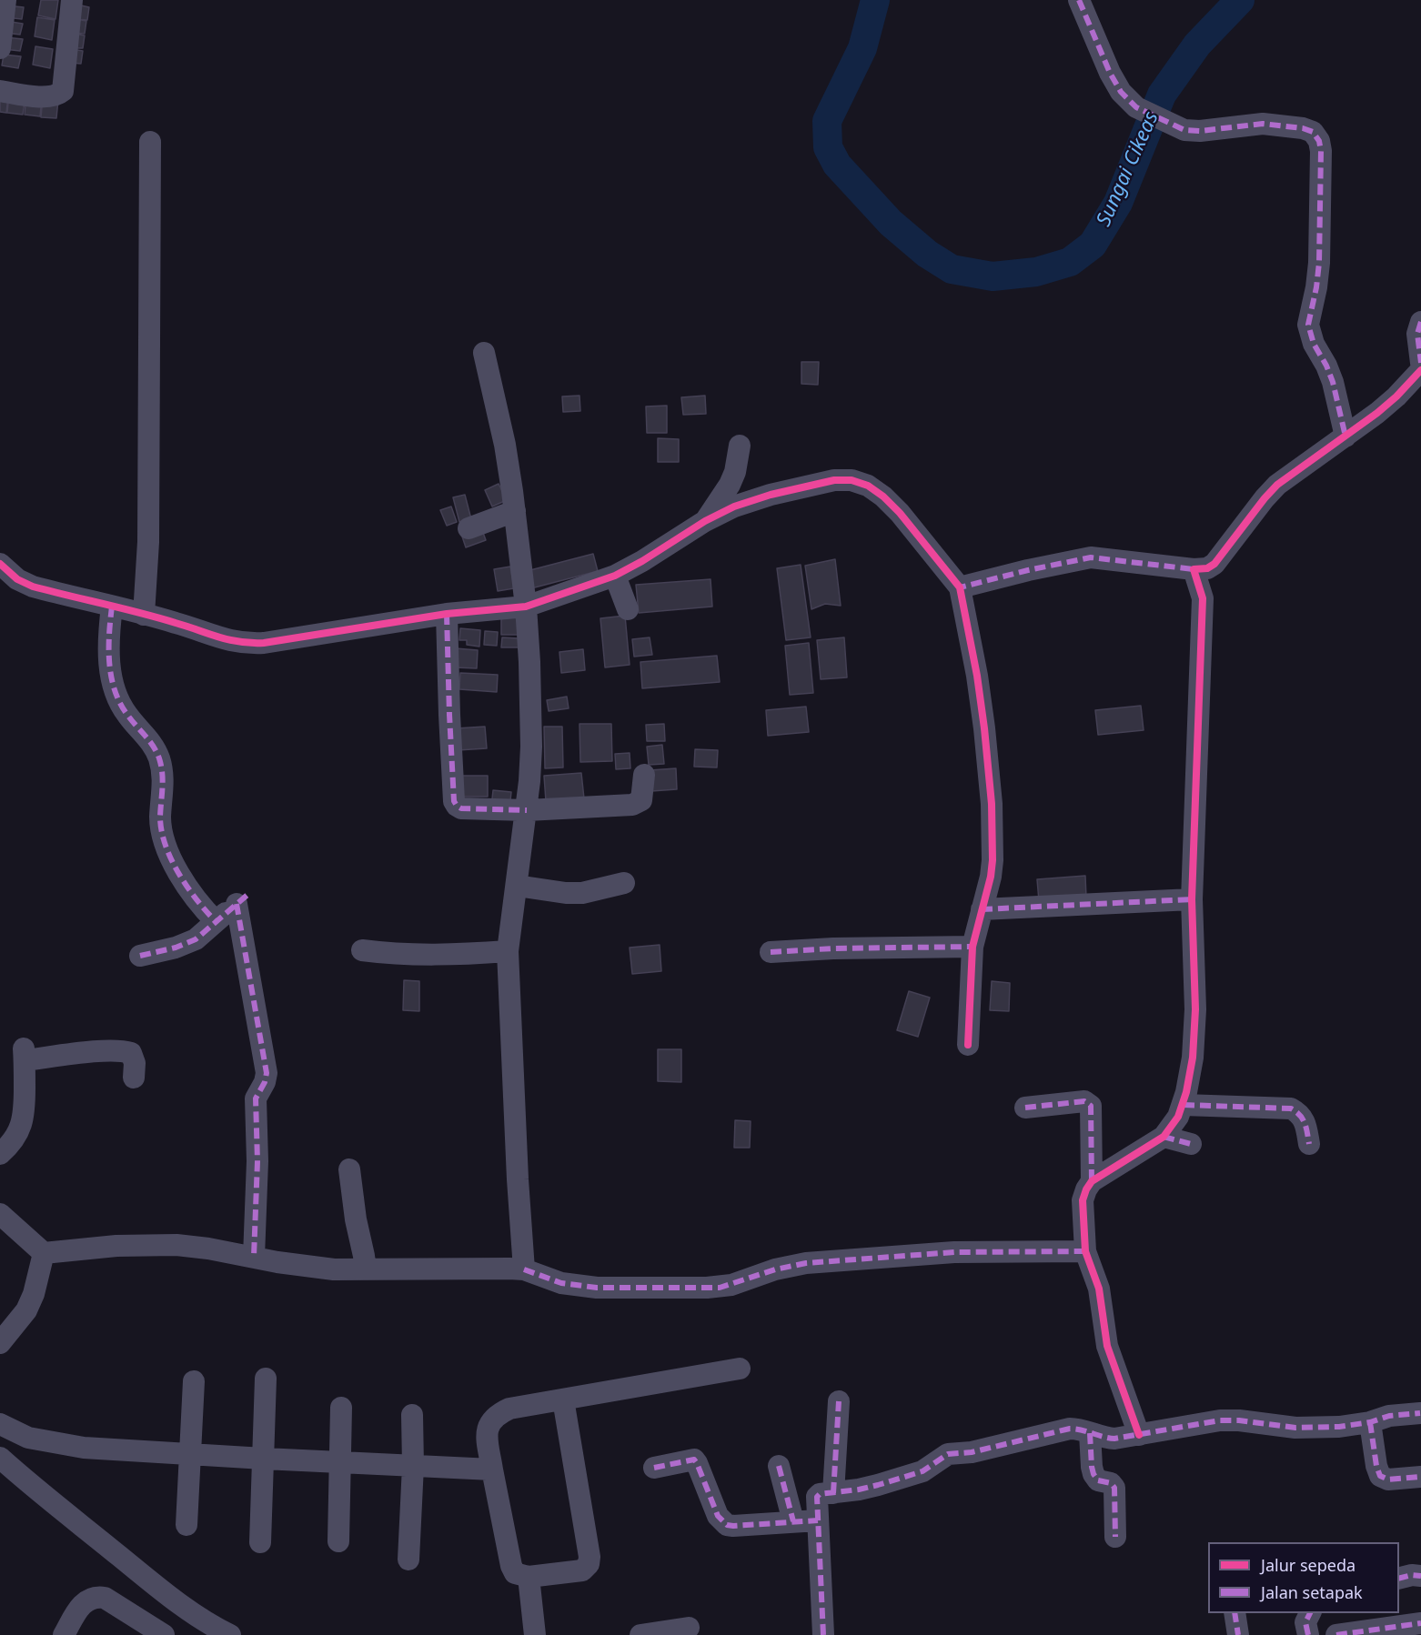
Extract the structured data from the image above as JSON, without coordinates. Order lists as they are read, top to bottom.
{
  "water": ["Sungai Cikeas"],
  "legend": ["Jalur sepeda", "Jalan setapak"]
}
